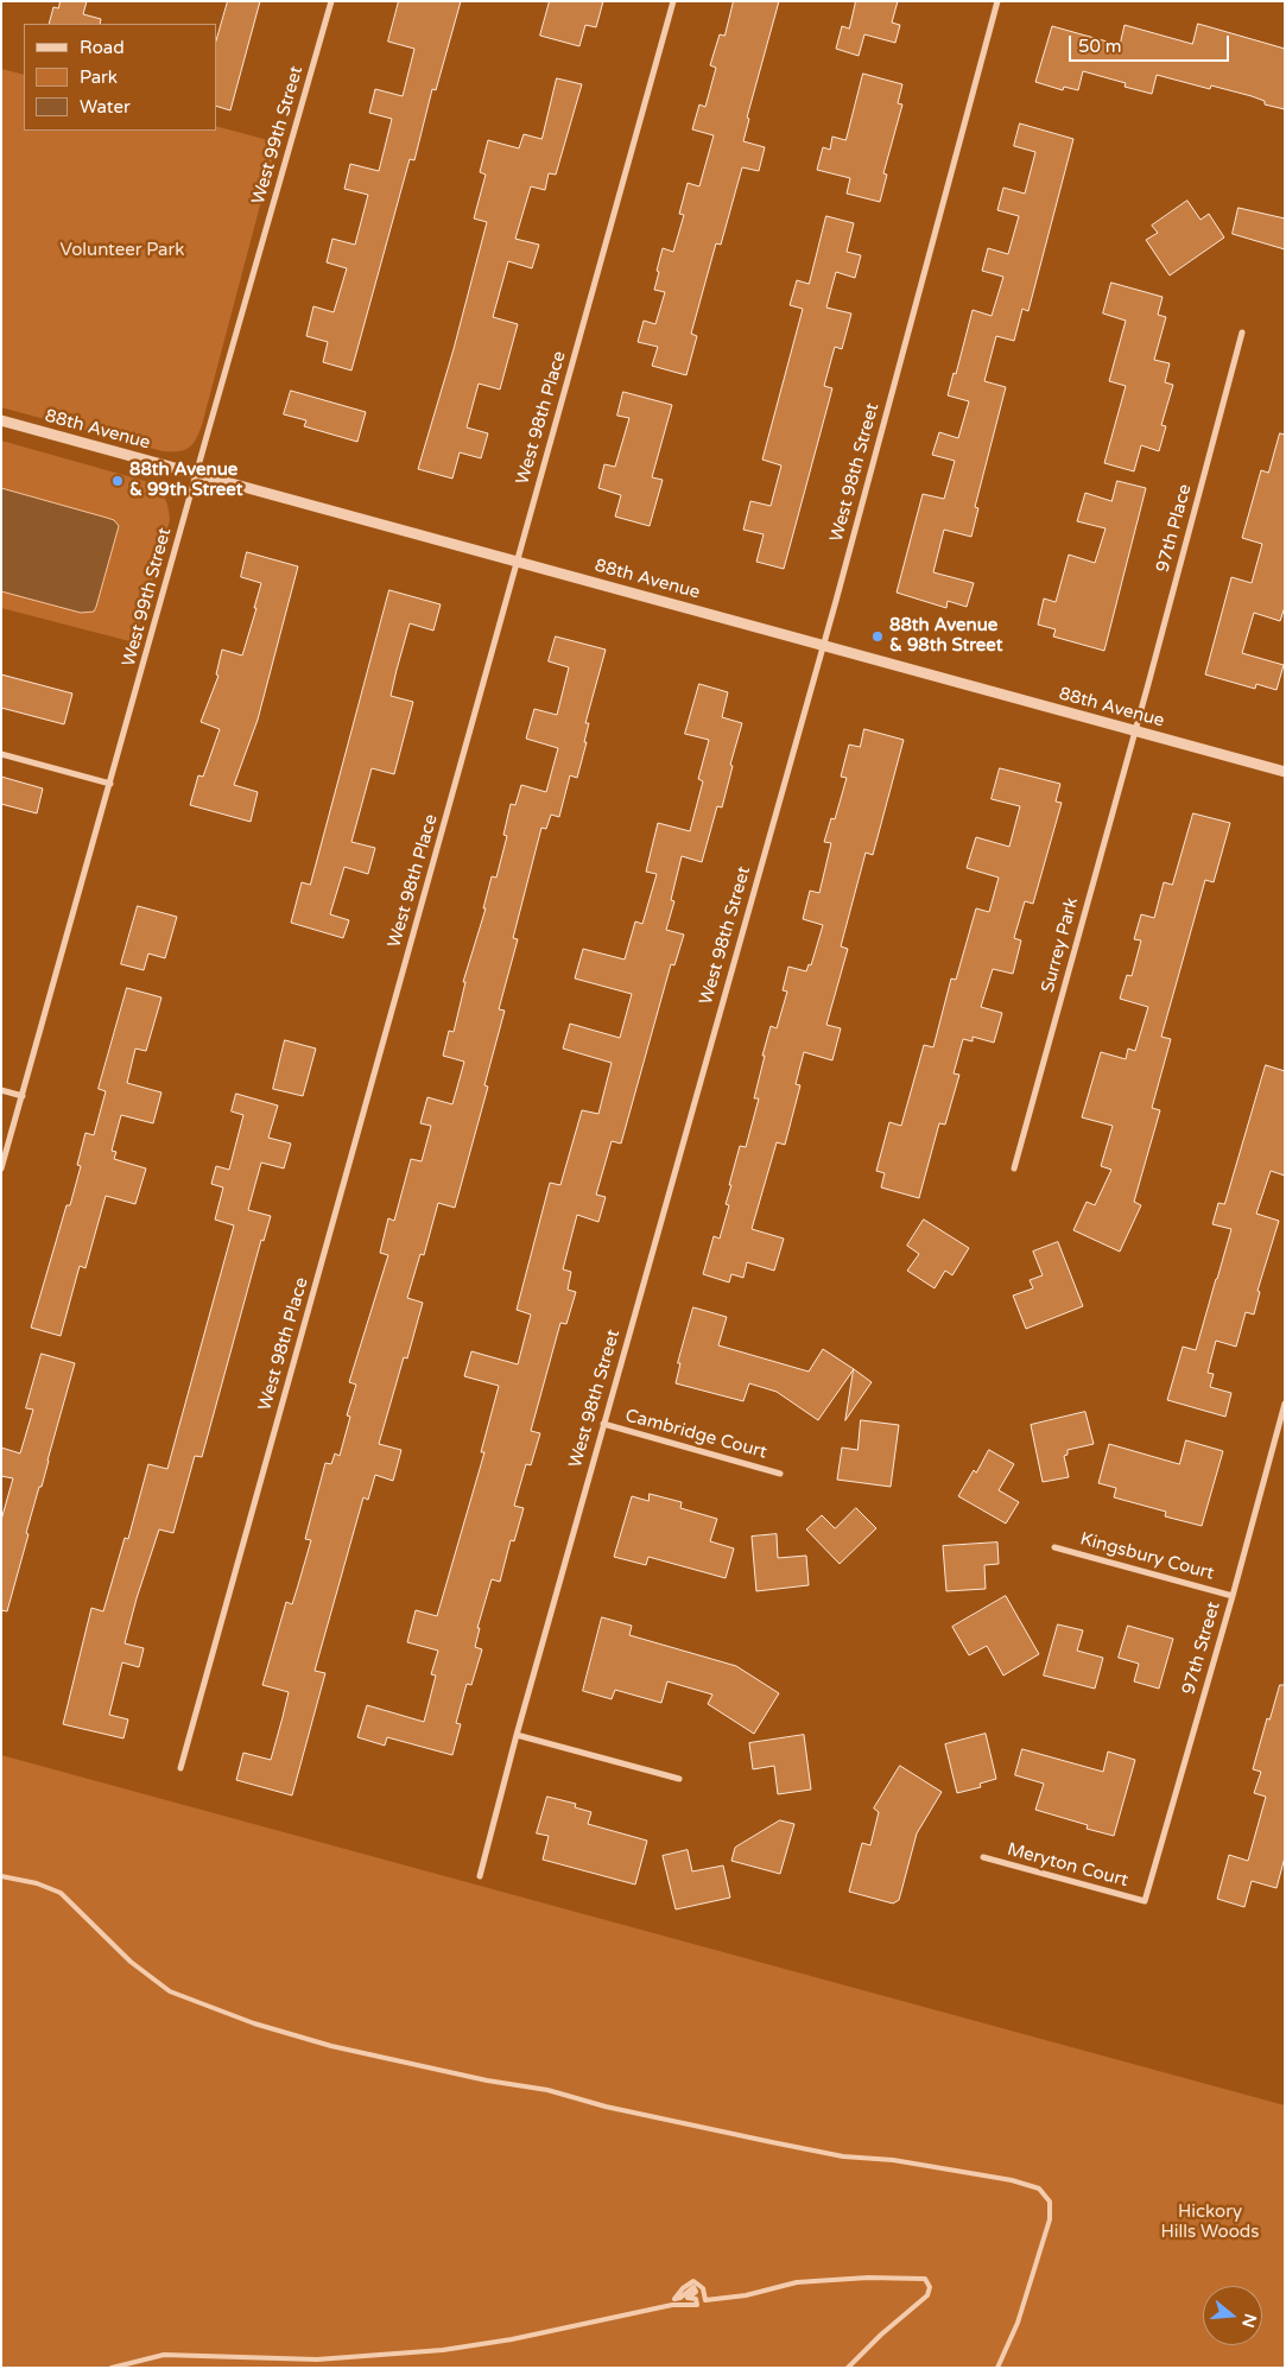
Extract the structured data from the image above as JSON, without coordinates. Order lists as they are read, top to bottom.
{
  "streets": {
    "street": [
      "West 99th Street",
      "West 98th Place",
      "88th Avenue",
      "West 98th Street",
      "97th Place",
      "Surrey Park",
      "Cambridge Court",
      "Kingsbury Court",
      "97th Street",
      "Meryton Court"
    ]
  },
  "crossings": [
    ["West 99th Street", "88th Avenue"],
    ["West 98th Place", "88th Avenue"],
    ["88th Avenue", "West 98th Street"],
    ["88th Avenue", "97th Place"],
    ["88th Avenue", "Surrey Park"],
    ["West 98th Street", "Cambridge Court"],
    ["97th Place", "Surrey Park"],
    ["Kingsbury Court", "97th Street"],
    ["97th Street", "Meryton Court"]
  ],
  "parks": ["Volunteer Park", "Hickory Hills Woods"],
  "places": ["88th Avenue & 99th Street", "88th Avenue & 98th Street"],
  "legend": ["Road", "Park", "Water"],
  "scale_bar": "50 m",
  "north": "right"
}
